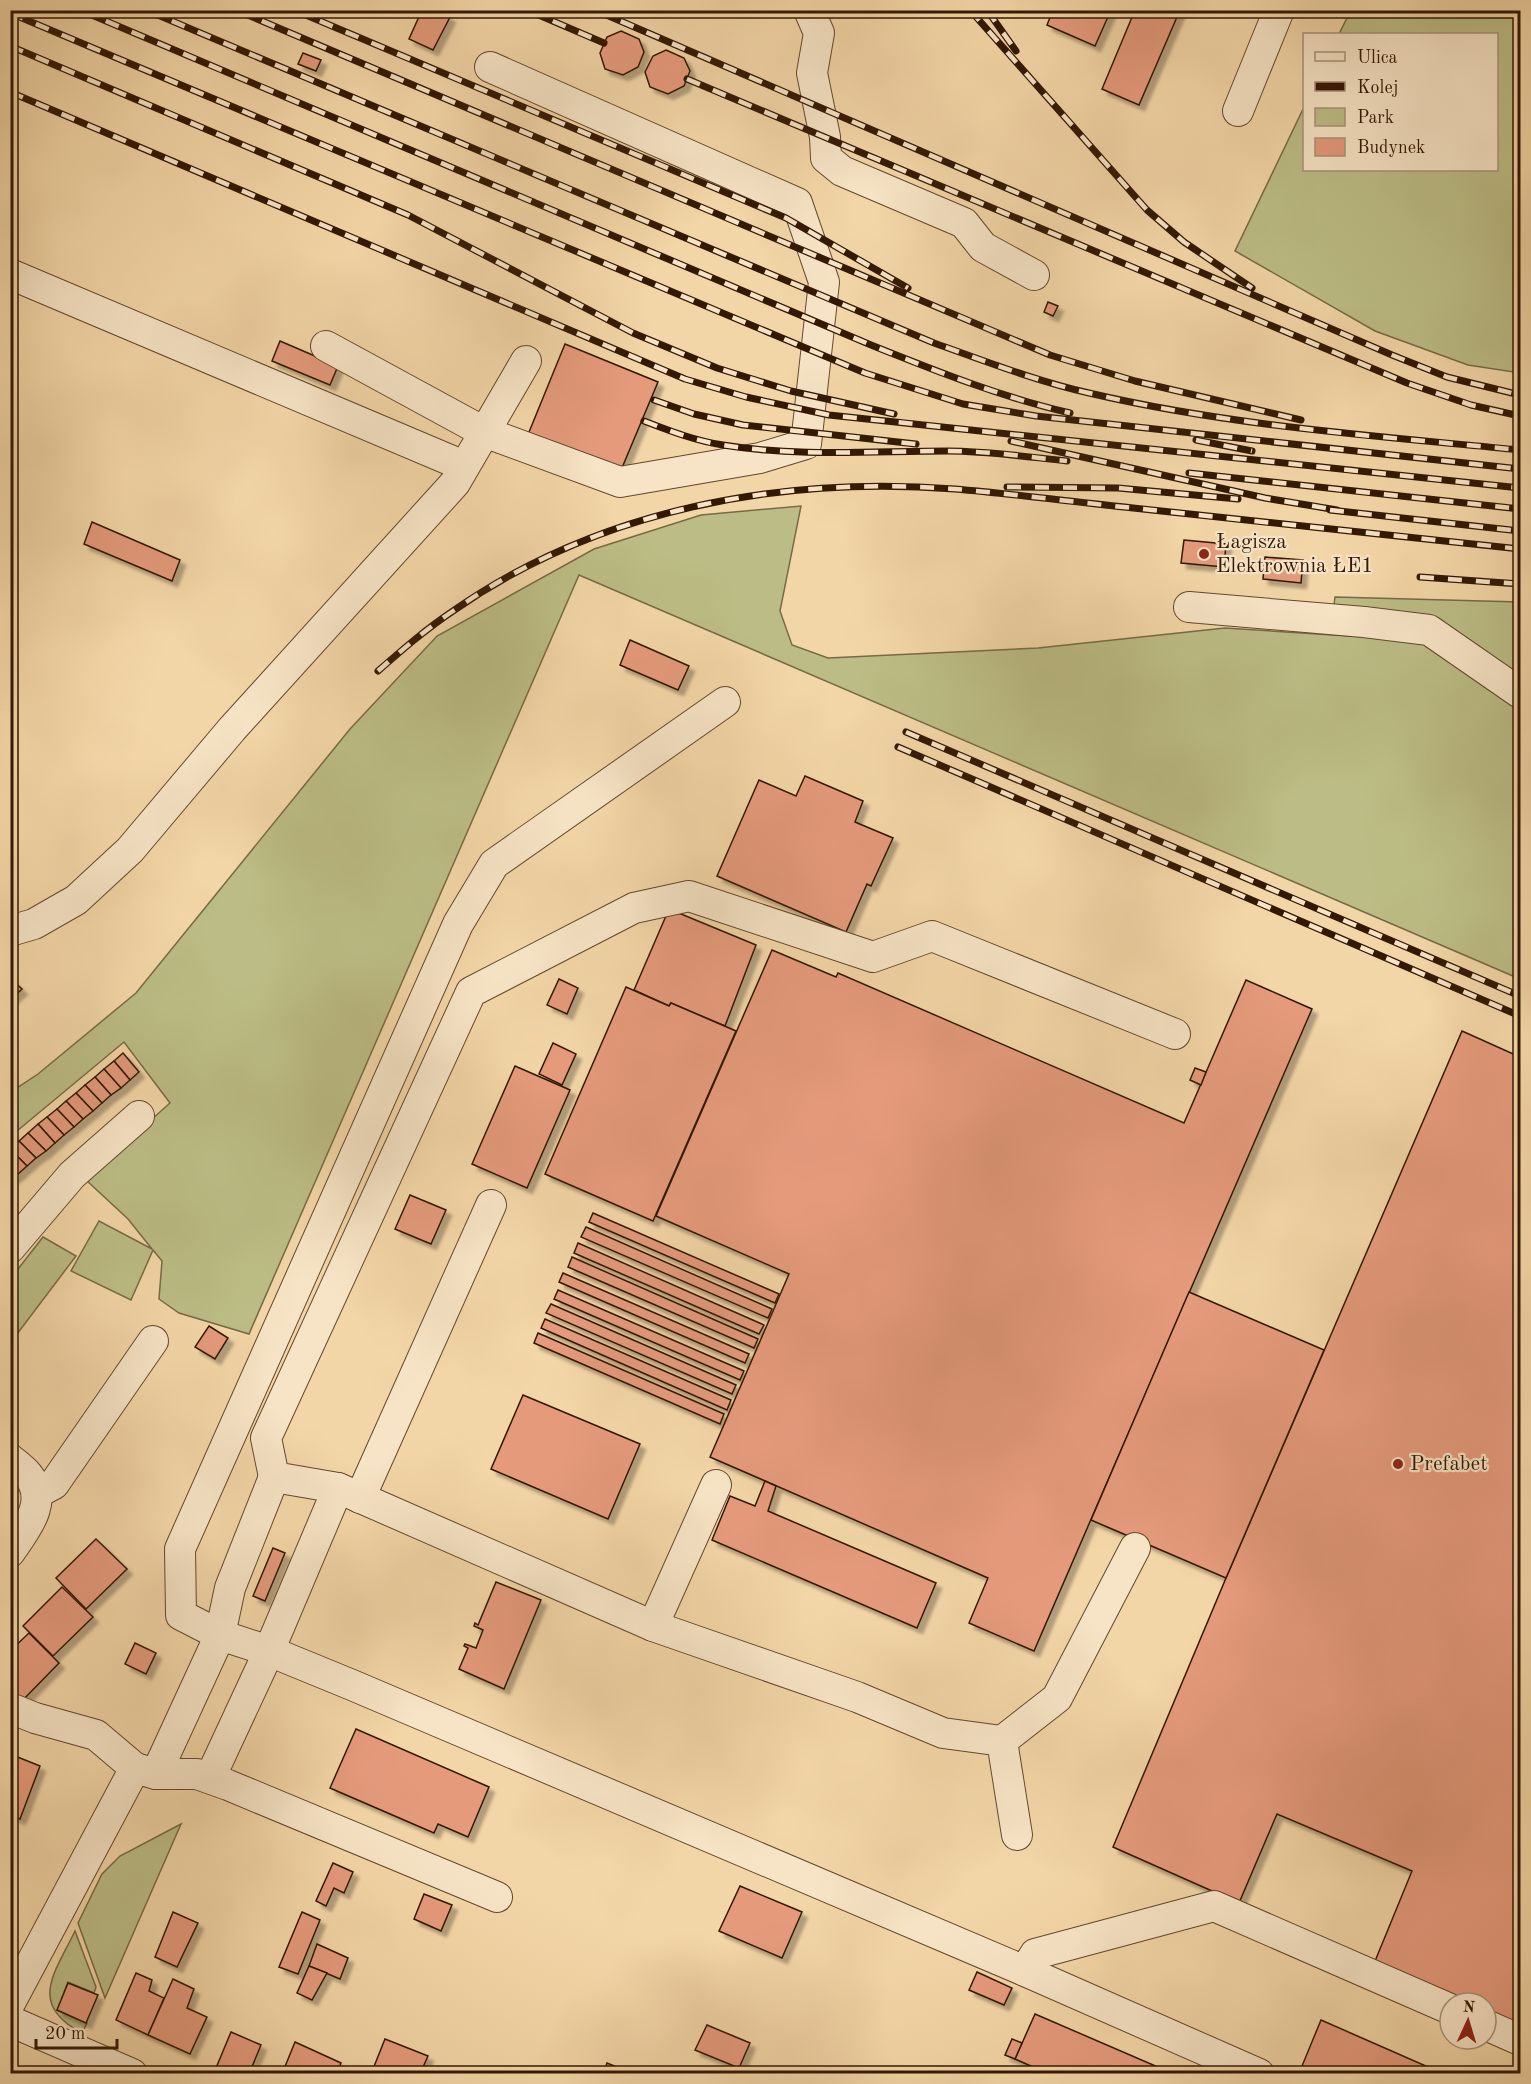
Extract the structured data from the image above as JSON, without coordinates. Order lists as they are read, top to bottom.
{
  "places": ["Łagisza Elektrownia ŁE1", "Prefabet"],
  "legend": [
    "Ulica",
    "Kolej",
    "Park",
    "Budynek"
  ],
  "scale_bar": "20 m",
  "north": "top"
}
